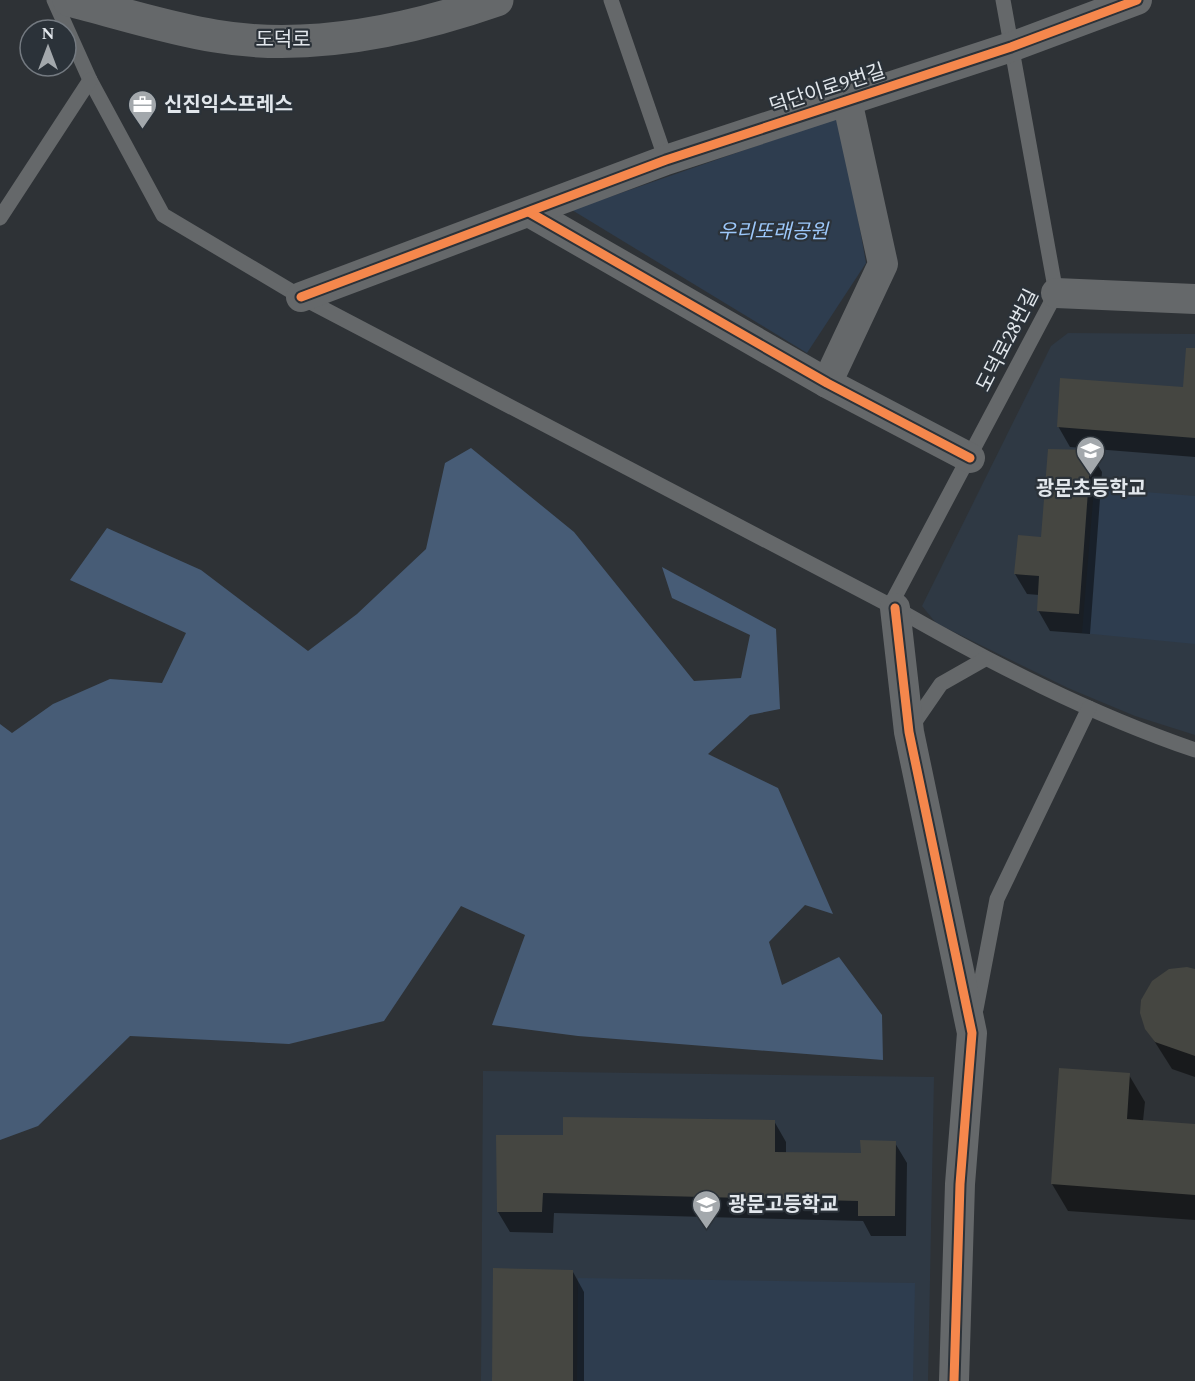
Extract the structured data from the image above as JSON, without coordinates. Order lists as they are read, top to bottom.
{
  "streets": {
    "street": ["도덕로", "덕단이로9번길"],
    "lane": ["도덕로28번길"]
  },
  "crossings": [
    ["덕단이로9번길", "도덕로28번길"]
  ],
  "parks": ["우리또래공원"],
  "places": {
    "office": ["신진익스프레스"],
    "school or university": ["광문초등학교", "광문고등학교"]
  },
  "north": "top"
}
